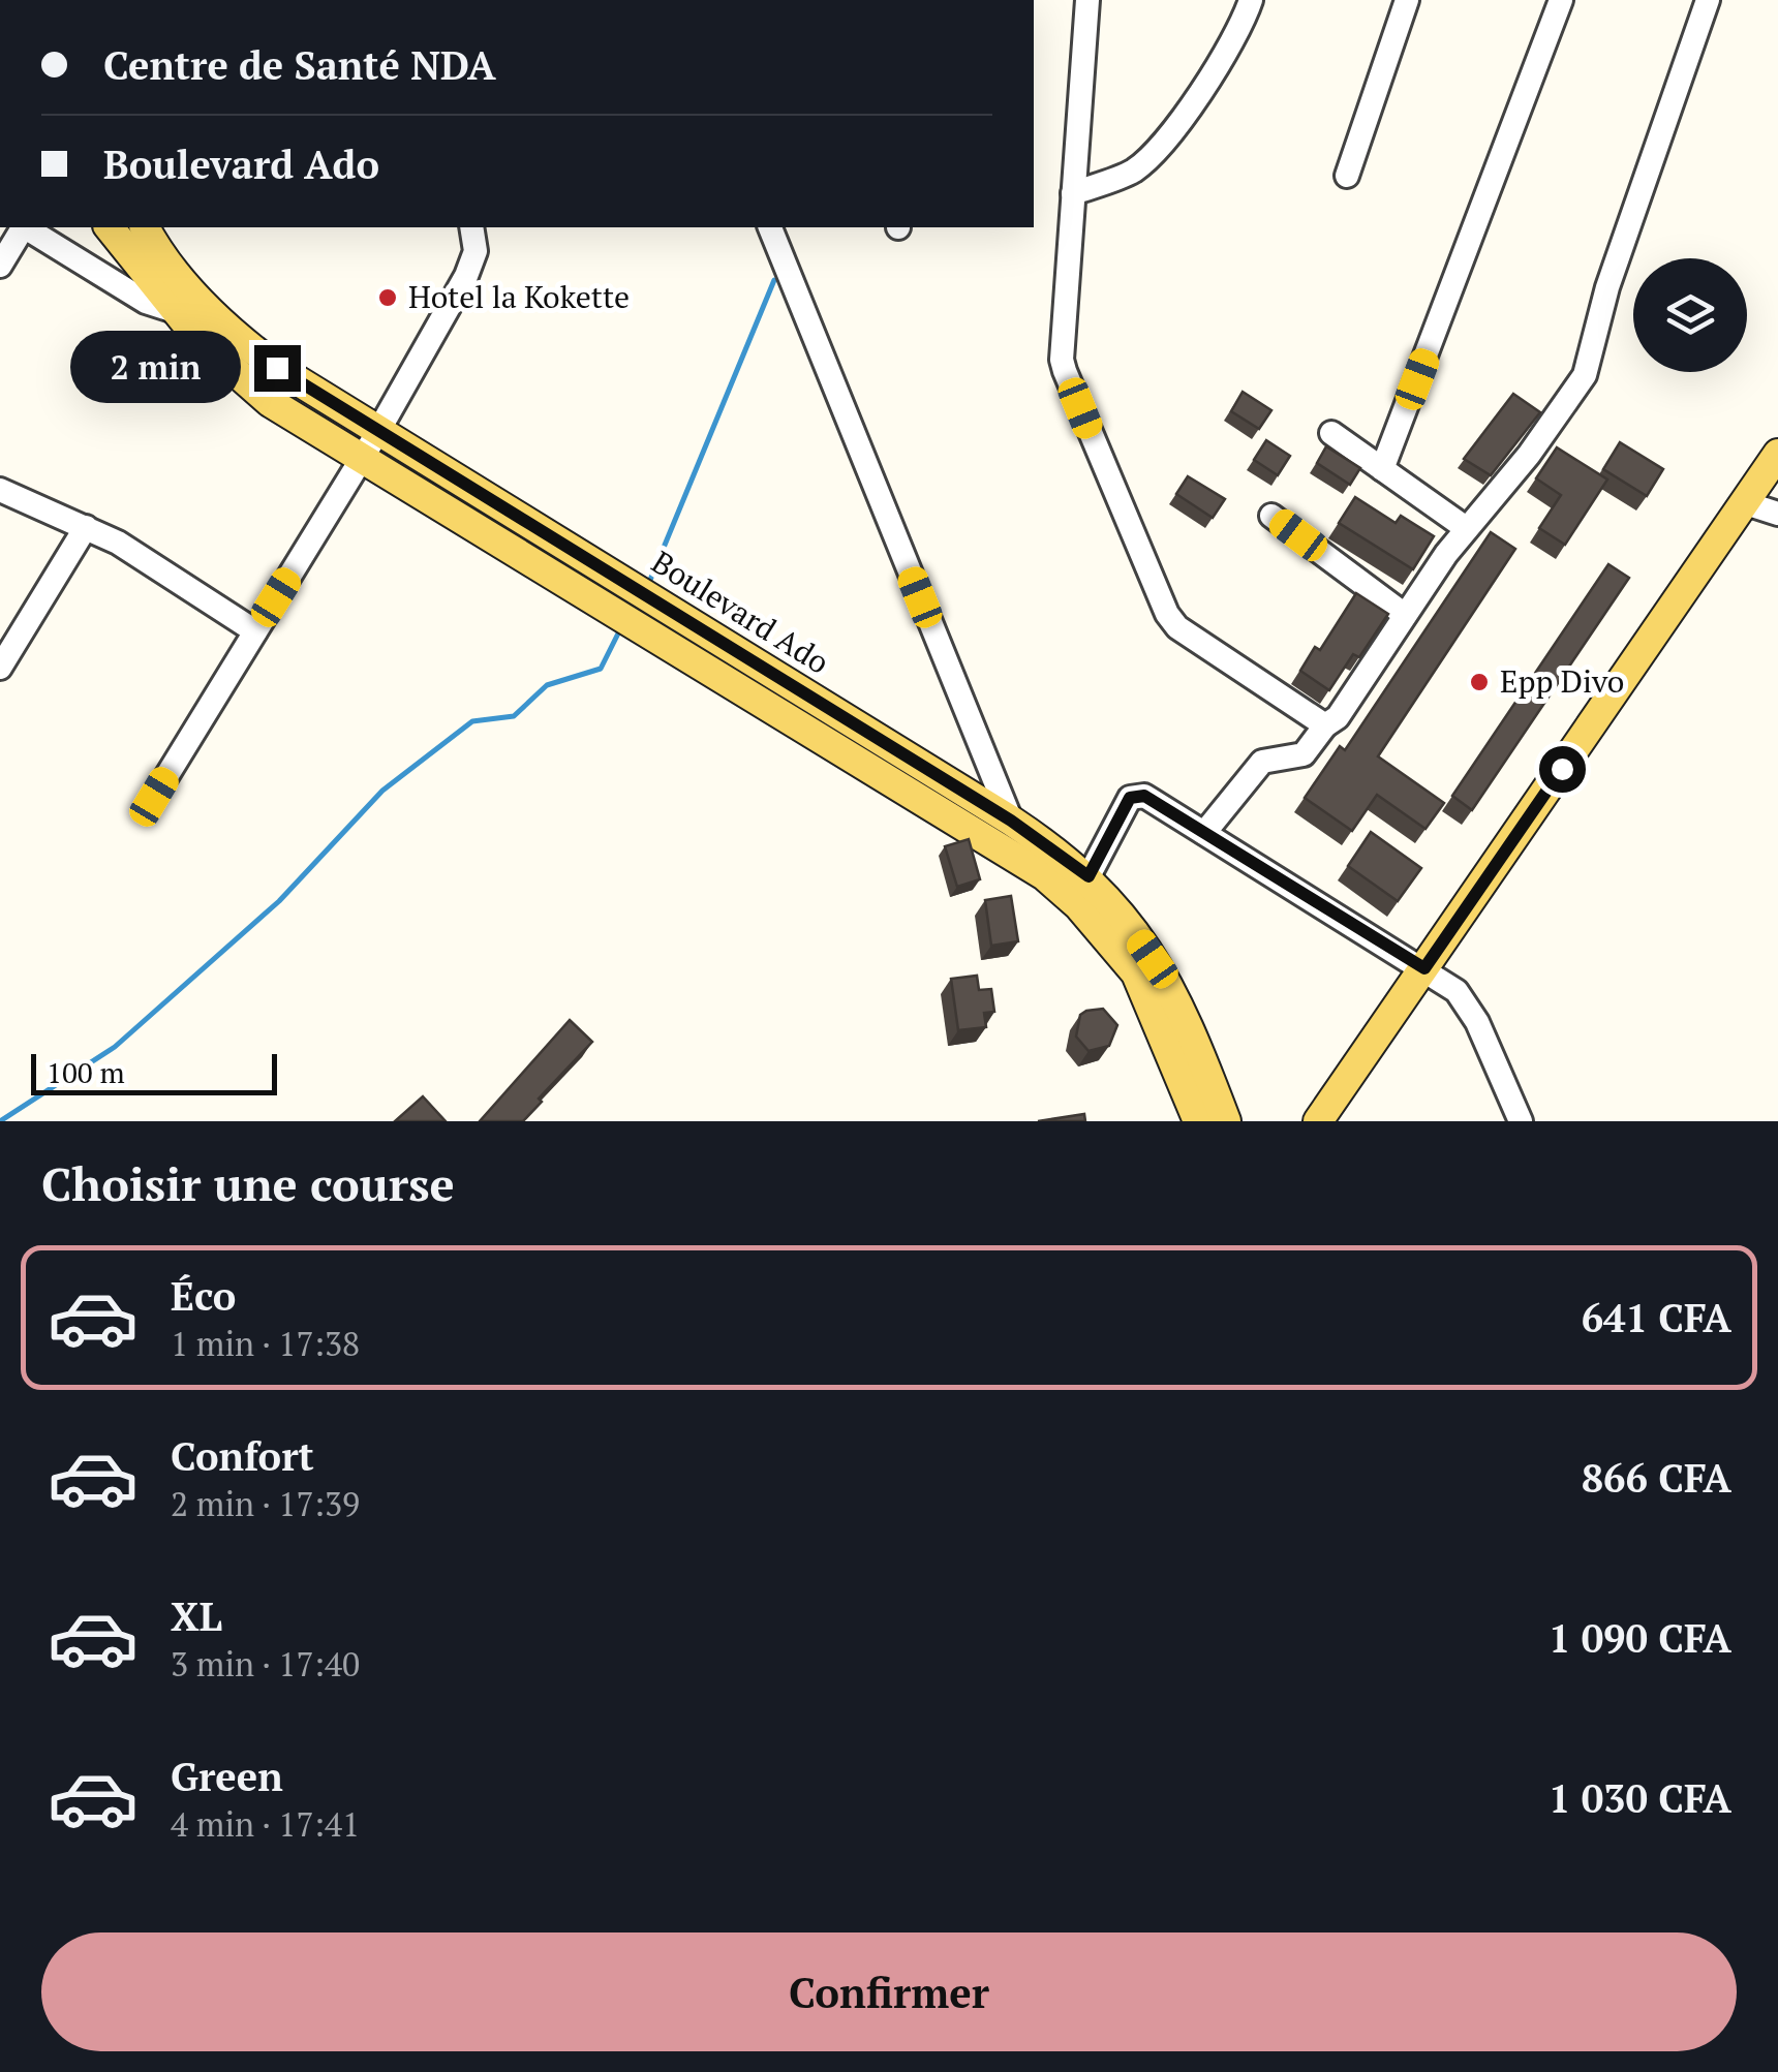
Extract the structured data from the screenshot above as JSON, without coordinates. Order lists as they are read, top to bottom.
{
  "streets": {
    "main road": ["Boulevard Ado"]
  },
  "places": ["Hotel la Kokette", "Epp Divo"],
  "scale_bar": "100 m",
  "page": {
    "banner": ["Centre de Santé NDA", "Boulevard Ado"],
    "bubble": "2 min",
    "scale": "100 m",
    "heading": "Choisir une course",
    "list": [
      {
        "name": "Éco",
        "note": "1 min · 17:38",
        "value": "641 CFA"
      },
      {
        "name": "Confort",
        "note": "2 min · 17:39",
        "value": "866 CFA"
      },
      {
        "name": "XL",
        "note": "3 min · 17:40",
        "value": "1 090 CFA"
      },
      {
        "name": "Green",
        "note": "4 min · 17:41",
        "value": "1 030 CFA"
      }
    ],
    "buttons": "Confirmer"
  }
}
